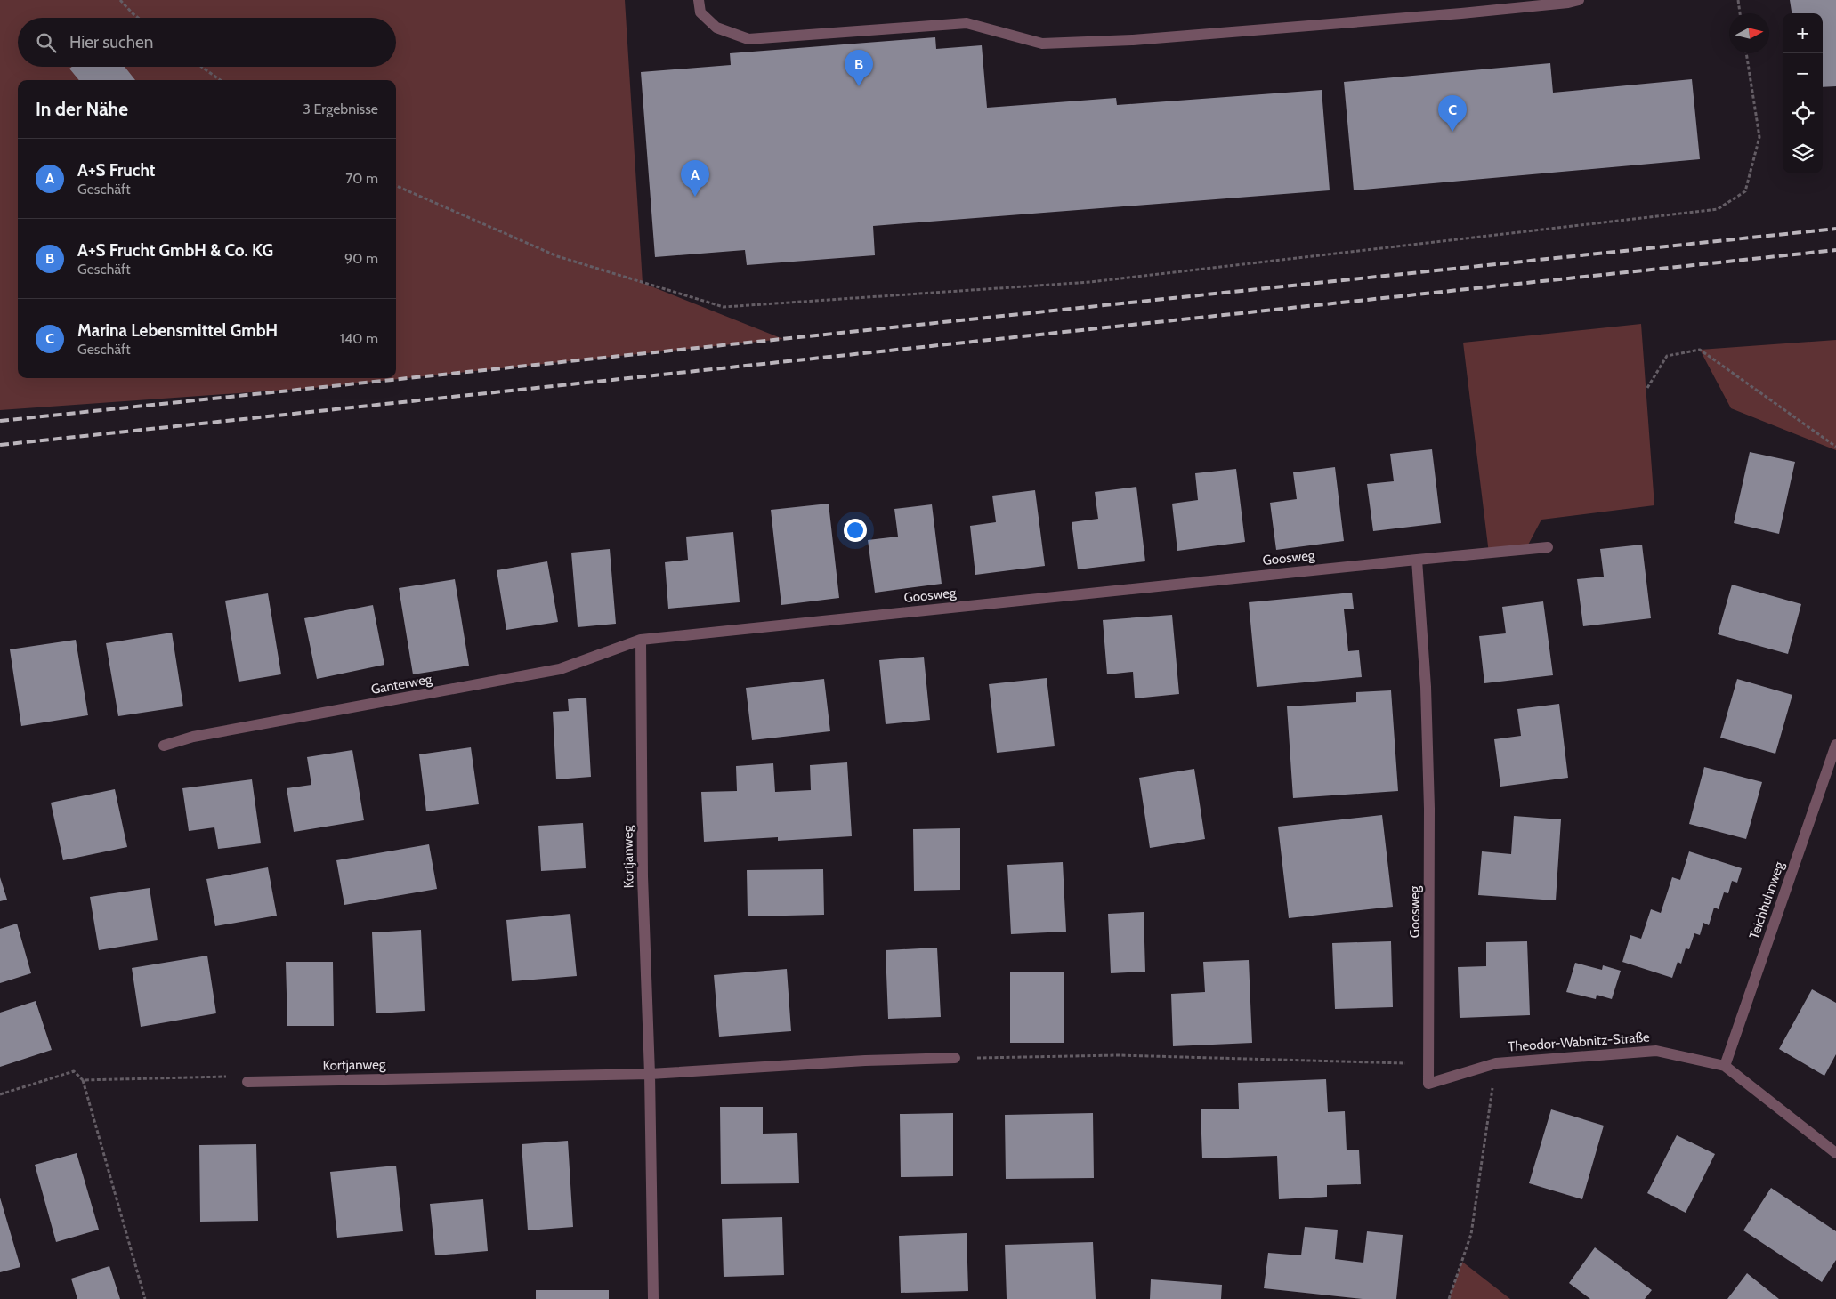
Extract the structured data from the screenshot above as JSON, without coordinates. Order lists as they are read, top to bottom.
{
  "streets": {
    "street": [
      "Goosweg",
      "Ganterweg",
      "Kortjanweg",
      "Teichhuhnweg",
      "Theodor-Wabnitz-Straße"
    ]
  },
  "crossings": [
    ["Goosweg", "Ganterweg"],
    ["Goosweg", "Kortjanweg"],
    ["Goosweg", "Theodor-Wabnitz-Straße"],
    ["Ganterweg", "Kortjanweg"],
    ["Teichhuhnweg", "Theodor-Wabnitz-Straße"]
  ],
  "north": "right",
  "page": {
    "map_buttons": ["+", "−"],
    "search": "Hier suchen",
    "pins": ["B", "C", "A"],
    "heading": ["In der Nähe", "3 Ergebnisse"],
    "list": [
      {
        "mark": "A",
        "name": "A+S Frucht",
        "note": "Geschäft",
        "value": "70 m"
      },
      {
        "mark": "B",
        "name": "A+S Frucht GmbH & Co. KG",
        "note": "Geschäft",
        "value": "90 m"
      },
      {
        "mark": "C",
        "name": "Marina Lebensmittel GmbH",
        "note": "Geschäft",
        "value": "140 m"
      }
    ]
  }
}
